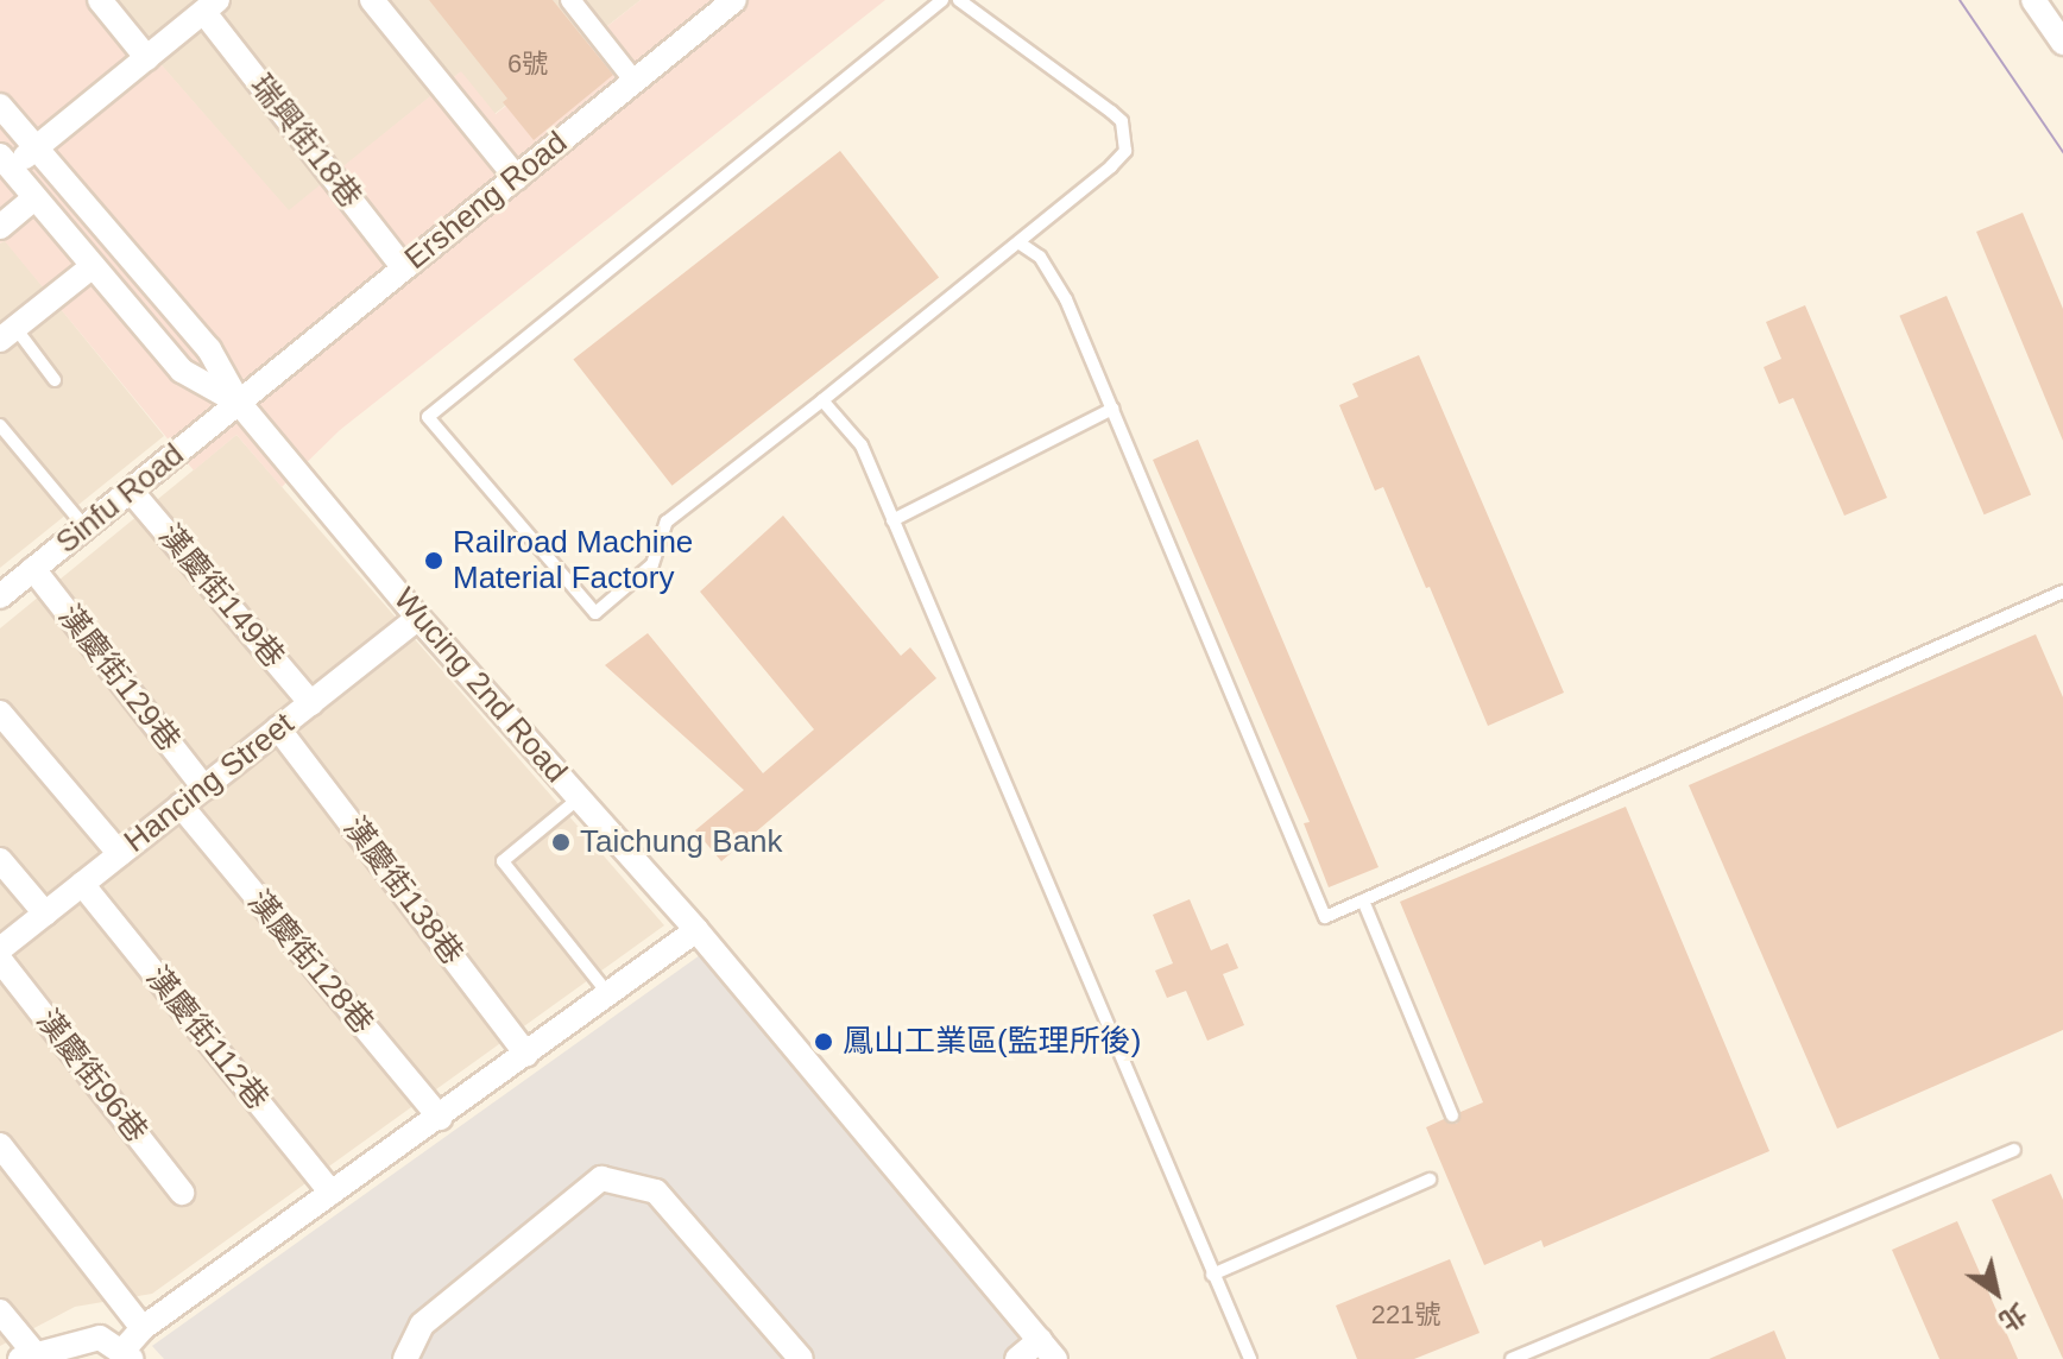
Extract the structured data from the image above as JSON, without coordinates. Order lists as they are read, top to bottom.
{
  "streets": {
    "street": [
      "瑞興街18巷",
      "Ersheng Road",
      "Sinfu Road",
      "漢慶街149巷",
      "漢慶街129巷",
      "Wucing 2nd Road",
      "Hancing Street",
      "漢慶街138巷",
      "漢慶街128巷",
      "漢慶街112巷",
      "漢慶街96巷"
    ]
  },
  "crossings": [
    ["瑞興街18巷", "Ersheng Road"],
    ["Ersheng Road", "Sinfu Road"],
    ["Ersheng Road", "Wucing 2nd Road"],
    ["Sinfu Road", "漢慶街149巷"],
    ["Sinfu Road", "漢慶街129巷"],
    ["Sinfu Road", "Wucing 2nd Road"],
    ["漢慶街149巷", "Hancing Street"],
    ["漢慶街129巷", "Hancing Street"],
    ["Wucing 2nd Road", "Hancing Street"],
    ["Hancing Street", "漢慶街138巷"],
    ["Hancing Street", "漢慶街128巷"],
    ["Hancing Street", "漢慶街112巷"]
  ],
  "places": ["Railroad Machine Material Factory", "Taichung Bank", "鳳山工業區(監理所後)"],
  "house_numbers": ["6號", "221號"],
  "north": "bottom right"
}
